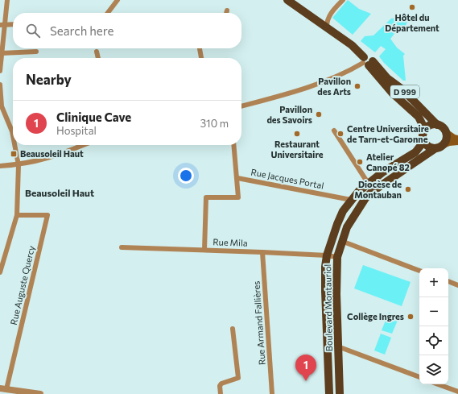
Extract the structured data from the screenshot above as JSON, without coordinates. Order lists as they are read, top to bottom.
{
  "streets": {
    "main road": ["D 999", "Boulevard Montauriol"],
    "street": [
      "Rue Jacques Portal",
      "Rue Mila",
      "Rue Auguste Quercy",
      "Rue Armand Fallières"
    ]
  },
  "crossings": [
    ["D 999", "Boulevard Montauriol"],
    ["Rue Jacques Portal", "Boulevard Montauriol"],
    ["Rue Mila", "Boulevard Montauriol"],
    ["Rue Mila", "Rue Armand Fallières"]
  ],
  "districts": ["Beausoleil Haut"],
  "places": {
    "other": [
      "Hôtel du Département",
      "Pavillon des Arts",
      "Pavillon des Savoirs",
      "Restaurant Universitaire",
      "Centre Universitaire de Tarn-et-Garonne",
      "Atelier Canopé 82",
      "Diocèse de Montauban",
      "Collège Ingres"
    ],
    "transit": ["Beausoleil Haut"]
  },
  "page": {
    "search": "Search here",
    "heading": "Nearby",
    "list": [
      {
        "mark": "1",
        "name": "Clinique Cave",
        "note": "Hospital",
        "value": "310 m"
      }
    ],
    "map_buttons": ["+", "−"],
    "pins": "1"
  }
}
